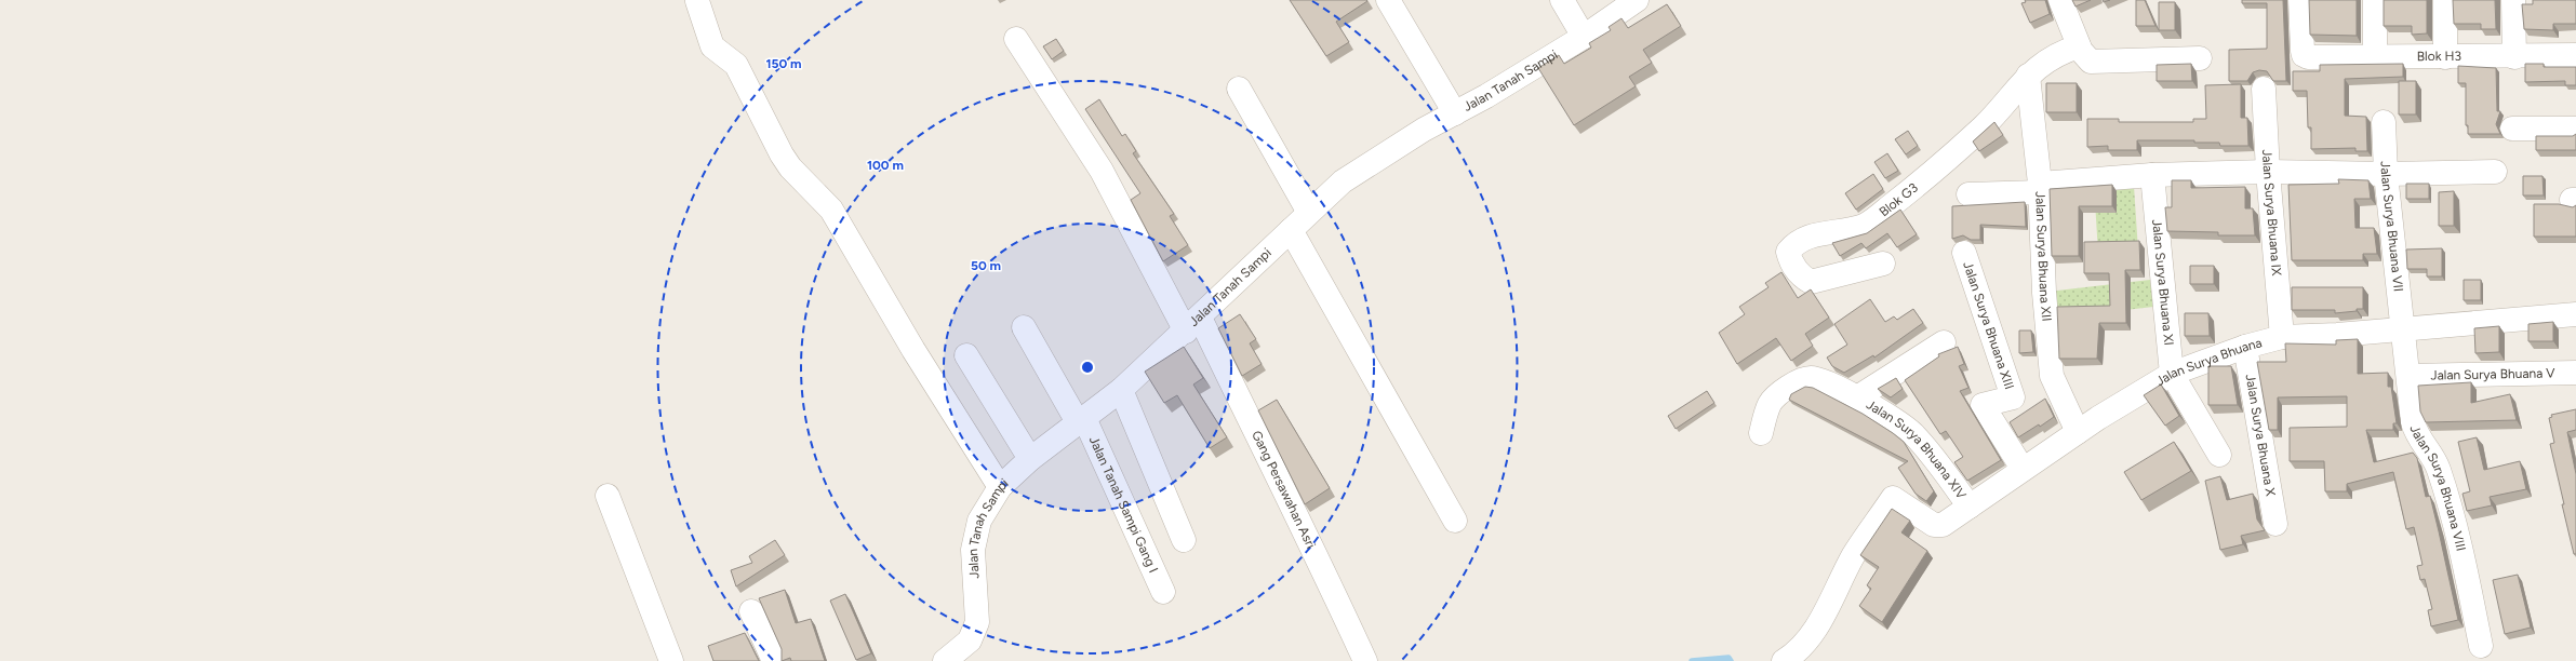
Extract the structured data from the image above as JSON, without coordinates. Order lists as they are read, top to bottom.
{
  "streets": {
    "street": [
      "Blok H3",
      "Jalan Tanah Sampi",
      "Blok G3",
      "Jalan Surya Bhuana IX",
      "Jalan Surya Bhuana VII",
      "Jalan Surya Bhuana XII",
      "Jalan Surya Bhuana XI",
      "Jalan Surya Bhuana XIII",
      "Jalan Surya Bhuana",
      "Jalan Surya Bhuana V",
      "Jalan Surya Bhuana X",
      "Jalan Surya Bhuana XIV",
      "Gang Persawahan Asri",
      "Jalan Surya Bhuana VIII",
      "Jalan Tanah Sampi Gang I"
    ]
  },
  "crossings": [
    ["Jalan Tanah Sampi", "Gang Persawahan Asri"],
    ["Jalan Tanah Sampi", "Jalan Tanah Sampi Gang I"],
    ["Blok G3", "Jalan Surya Bhuana XII"],
    ["Jalan Surya Bhuana IX", "Jalan Surya Bhuana"],
    ["Jalan Surya Bhuana VII", "Jalan Surya Bhuana"],
    ["Jalan Surya Bhuana VII", "Jalan Surya Bhuana VIII"],
    ["Jalan Surya Bhuana XII", "Jalan Surya Bhuana"],
    ["Jalan Surya Bhuana XI", "Jalan Surya Bhuana"],
    ["Jalan Surya Bhuana XIII", "Jalan Surya Bhuana"],
    ["Jalan Surya Bhuana", "Jalan Surya Bhuana X"],
    ["Jalan Surya Bhuana", "Jalan Surya Bhuana XIV"],
    ["Jalan Surya Bhuana", "Jalan Surya Bhuana VIII"],
    ["Jalan Surya Bhuana V", "Jalan Surya Bhuana VIII"]
  ],
  "rings": ["150 m", "100 m", "50 m"]
}
